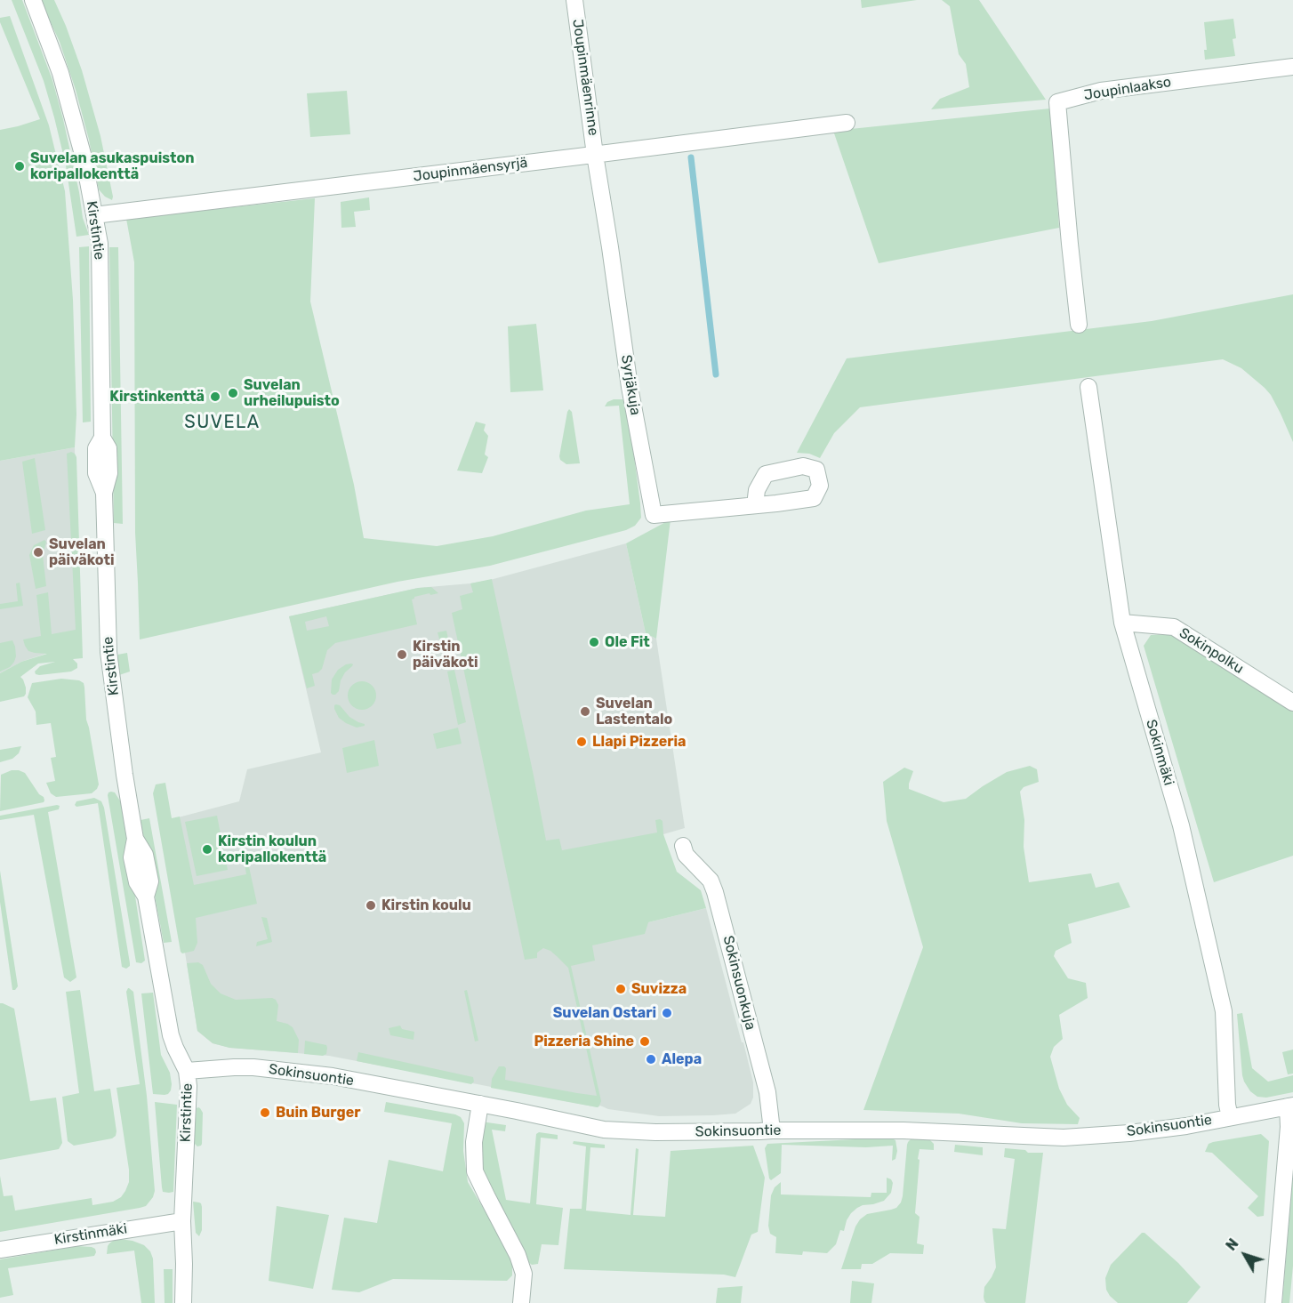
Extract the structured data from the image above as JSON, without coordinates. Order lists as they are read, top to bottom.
{
  "streets": {
    "street": [
      "Joupinmäenrinne",
      "Joupinlaakso",
      "Joupinmäensyrjä",
      "Kirstintie",
      "Syrjäkuja",
      "Sokinpolku",
      "Sokinmäki",
      "Sokinsuonkuja",
      "Sokinsuontie",
      "Kirstinmäki"
    ]
  },
  "crossings": [
    ["Joupinmäenrinne", "Joupinmäensyrjä"],
    ["Joupinmäenrinne", "Syrjäkuja"],
    ["Joupinmäensyrjä", "Kirstintie"],
    ["Joupinmäensyrjä", "Syrjäkuja"],
    ["Kirstintie", "Sokinsuontie"],
    ["Kirstintie", "Kirstinmäki"],
    ["Sokinpolku", "Sokinmäki"],
    ["Sokinmäki", "Sokinsuontie"],
    ["Sokinsuonkuja", "Sokinsuontie"]
  ],
  "districts": ["SUVELA"],
  "places": [
    "Suvelan asukaspuiston koripallokenttä",
    "Suvelan urheilupuisto",
    "Kirstinkenttä",
    "Suvelan päiväkoti",
    "Ole Fit",
    "Kirstin päiväkoti",
    "Suvelan Lastentalo",
    "Llapi Pizzeria",
    "Kirstin koulun koripallokenttä",
    "Kirstin koulu",
    "Suvizza",
    "Suvelan Ostari",
    "Pizzeria Shine",
    "Alepa",
    "Buin Burger"
  ],
  "north": "top left"
}
